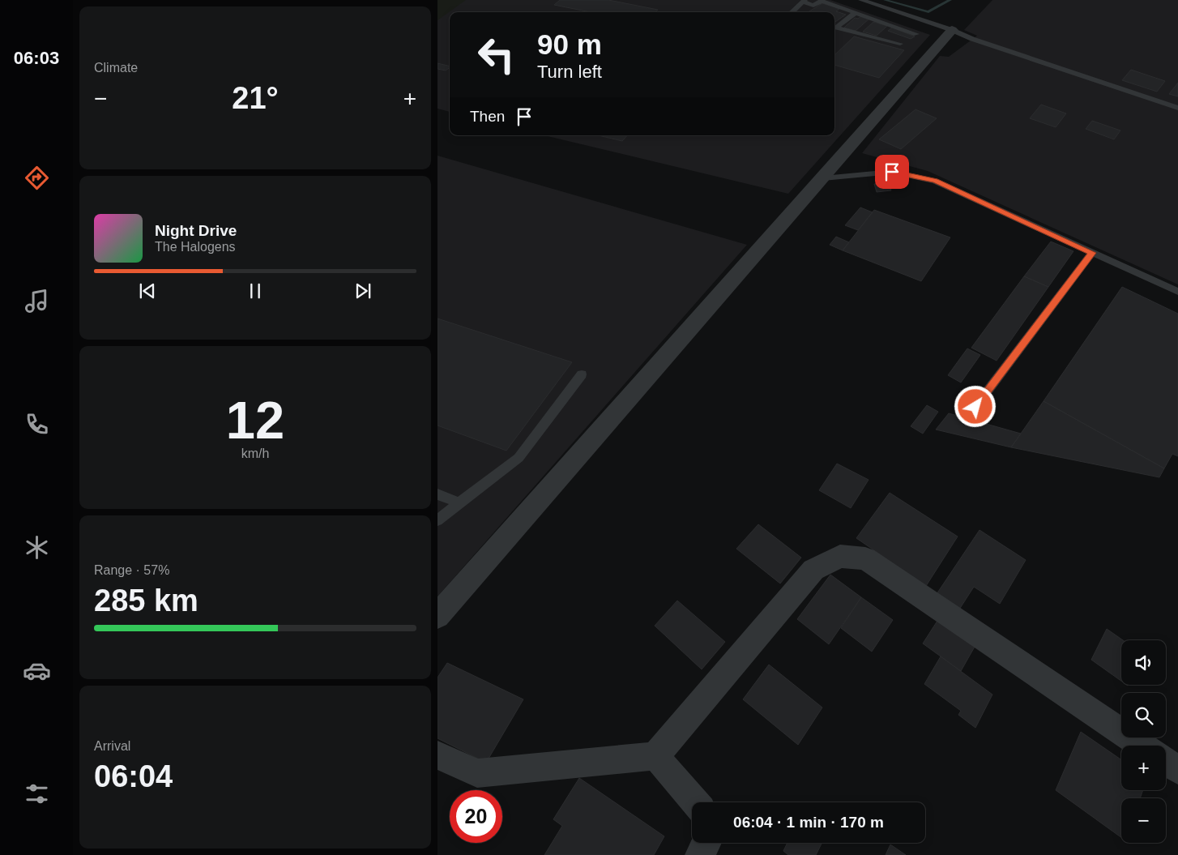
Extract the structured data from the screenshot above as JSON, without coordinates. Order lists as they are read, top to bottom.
{
  "page": {
    "tabs": "06:03",
    "tile": [
      "Climate",
      ["12", "km/h"],
      ["Range · 57%", "285 km"],
      ["Arrival", "06:04"]
    ],
    "turn": ["90 m", "Turn left"],
    "heat": ["−", "21°", "+"],
    "then": "Then",
    "song": ["Night Drive", "The Halogens"],
    "map_buttons": ["+", "−"],
    "limit": "20",
    "trip": "06:04 · 1 min · 170 m"
  }
}
